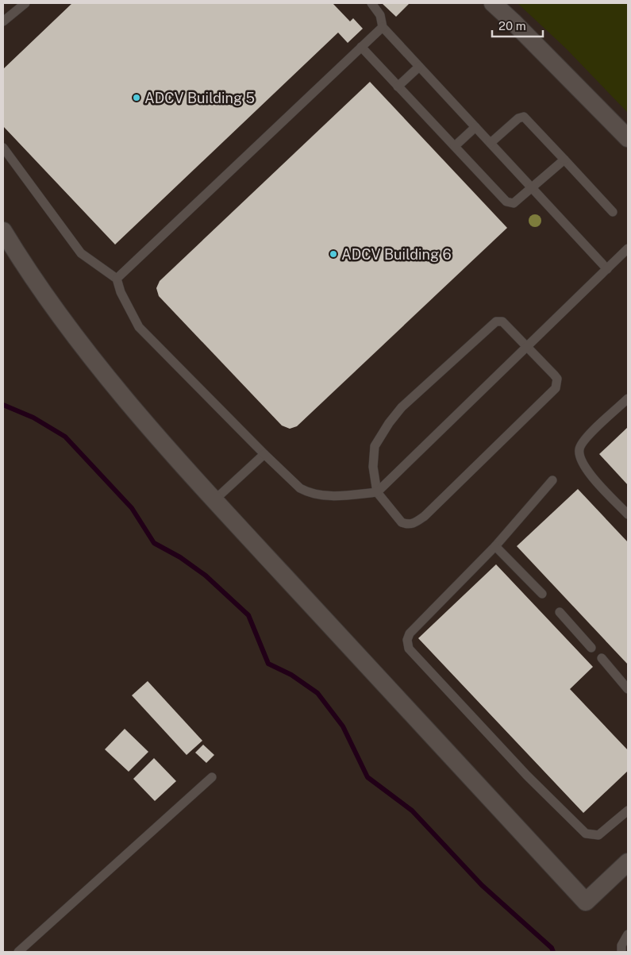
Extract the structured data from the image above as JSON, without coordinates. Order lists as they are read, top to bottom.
{
  "places": ["ADCV Building 5", "ADCV Building 6"],
  "scale_bar": "20 m"
}
